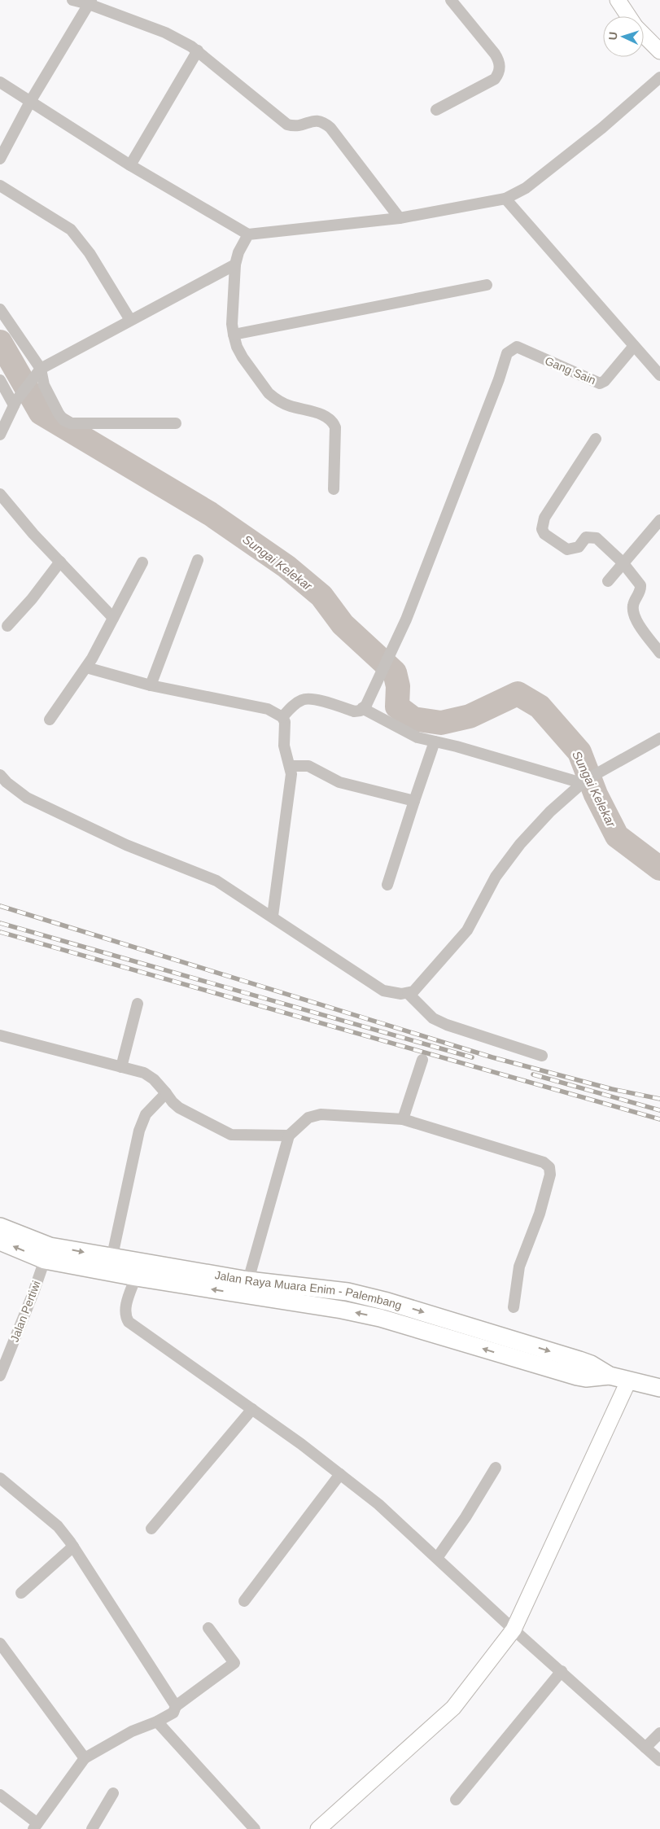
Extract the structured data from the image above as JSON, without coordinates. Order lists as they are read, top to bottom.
{
  "streets": {
    "main road": ["Jalan Raya Muara Enim - Palembang"],
    "street": ["Gang Sain", "Jalan Pertiwi"]
  },
  "crossings": [
    ["Jalan Raya Muara Enim - Palembang", "Jalan Pertiwi"]
  ],
  "water": ["Sungai Kelekar"],
  "north": "left"
}
